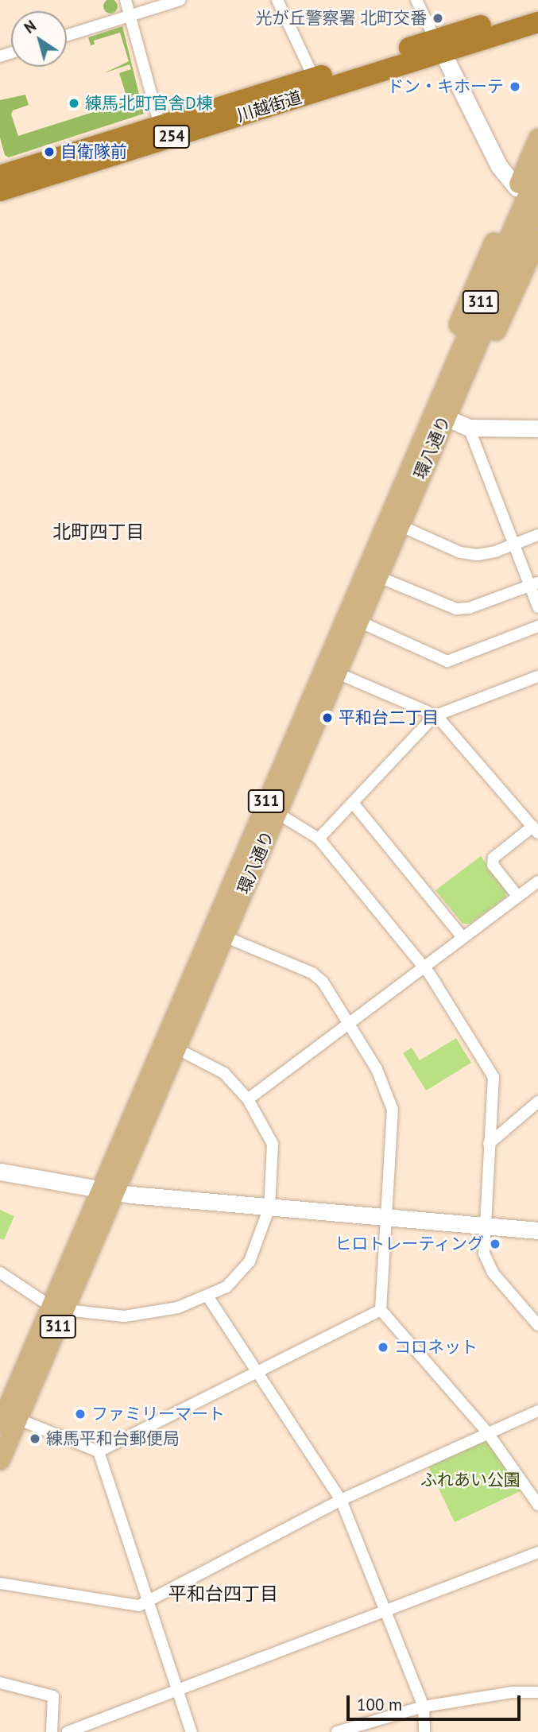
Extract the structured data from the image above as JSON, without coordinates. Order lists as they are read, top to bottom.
{
  "streets": {
    "highway": ["川越街道", "254"],
    "main road": ["311", "環八通り"]
  },
  "districts": ["北町四丁目", "平和台四丁目"],
  "parks": ["ふれあい公園"],
  "places": [
    "光が丘警察署 北町交番",
    "ドン・キホーテ",
    "練馬北町官舎D棟",
    "自衛隊前",
    "平和台二丁目",
    "ヒロトレーティング",
    "コロネット",
    "ファミリーマート",
    "練馬平和台郵便局"
  ],
  "scale_bar": "100 m",
  "north": "top left"
}
